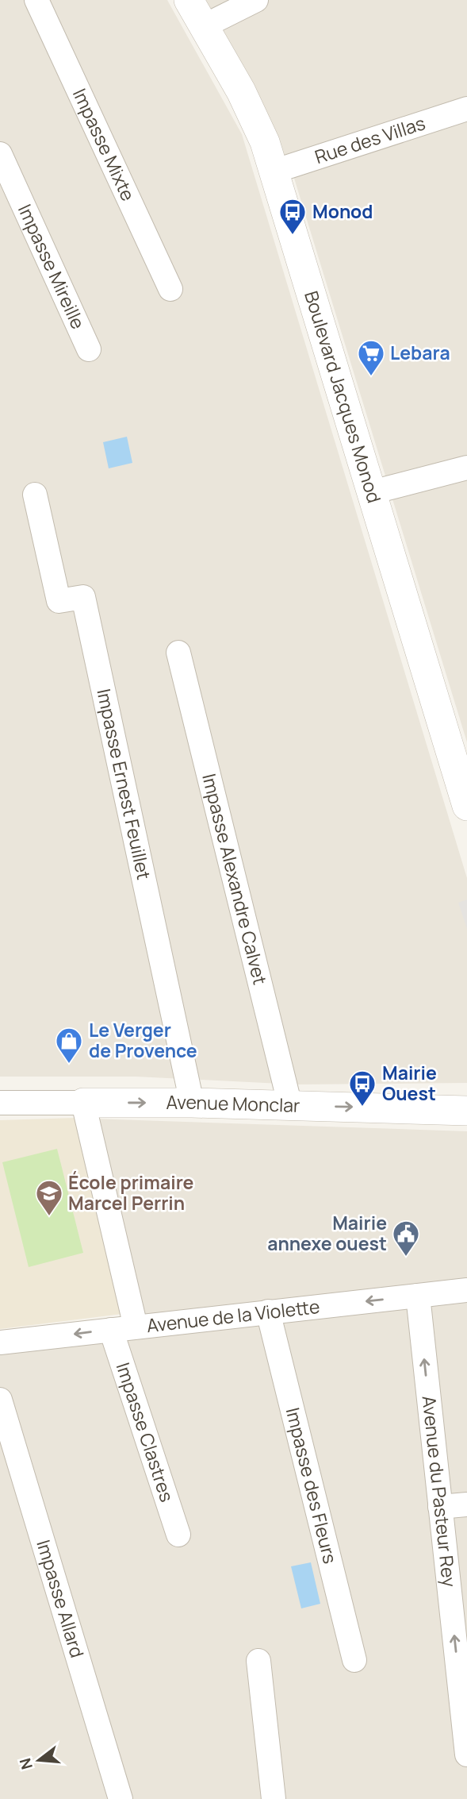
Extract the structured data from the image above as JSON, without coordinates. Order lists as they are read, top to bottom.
{
  "streets": {
    "street": [
      "Rue des Villas",
      "Impasse Mixte",
      "Impasse Mireille",
      "Boulevard Jacques Monod",
      "Impasse Ernest Feuillet",
      "Impasse Alexandre Calvet",
      "Avenue Monclar",
      "Avenue de la Violette",
      "Impasse Clastres",
      "Impasse des Fleurs",
      "Avenue du Pasteur Rey",
      "Impasse Allard"
    ]
  },
  "crossings": [
    ["Rue des Villas", "Boulevard Jacques Monod"],
    ["Impasse Ernest Feuillet", "Avenue Monclar"],
    ["Impasse Alexandre Calvet", "Avenue Monclar"],
    ["Avenue de la Violette", "Impasse Clastres"],
    ["Avenue de la Violette", "Impasse des Fleurs"],
    ["Avenue de la Violette", "Avenue du Pasteur Rey"]
  ],
  "one_way": ["Avenue Monclar", "Avenue de la Violette", "Avenue du Pasteur Rey"],
  "places": {
    "bus stop": ["Monod", "Mairie Ouest"],
    "supermarket": ["Lebara"],
    "shop": ["Le Verger de Provence"],
    "school or university": ["École primaire Marcel Perrin"],
    "public building": ["Mairie annexe ouest"]
  },
  "north": "left"
}
